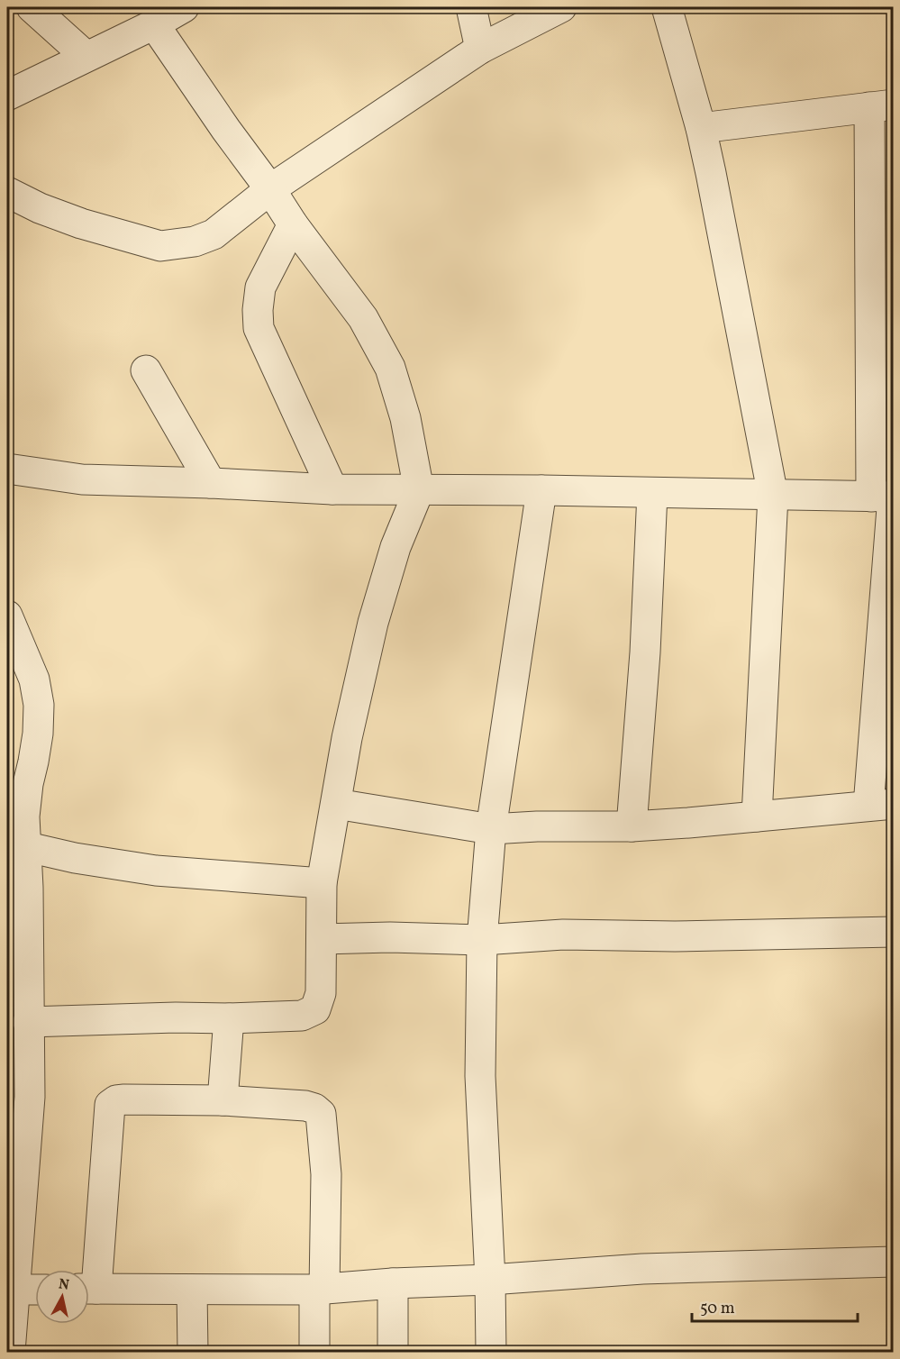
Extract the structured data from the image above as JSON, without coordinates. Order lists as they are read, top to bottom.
{
  "scale_bar": "50 m",
  "north": "top"
}
